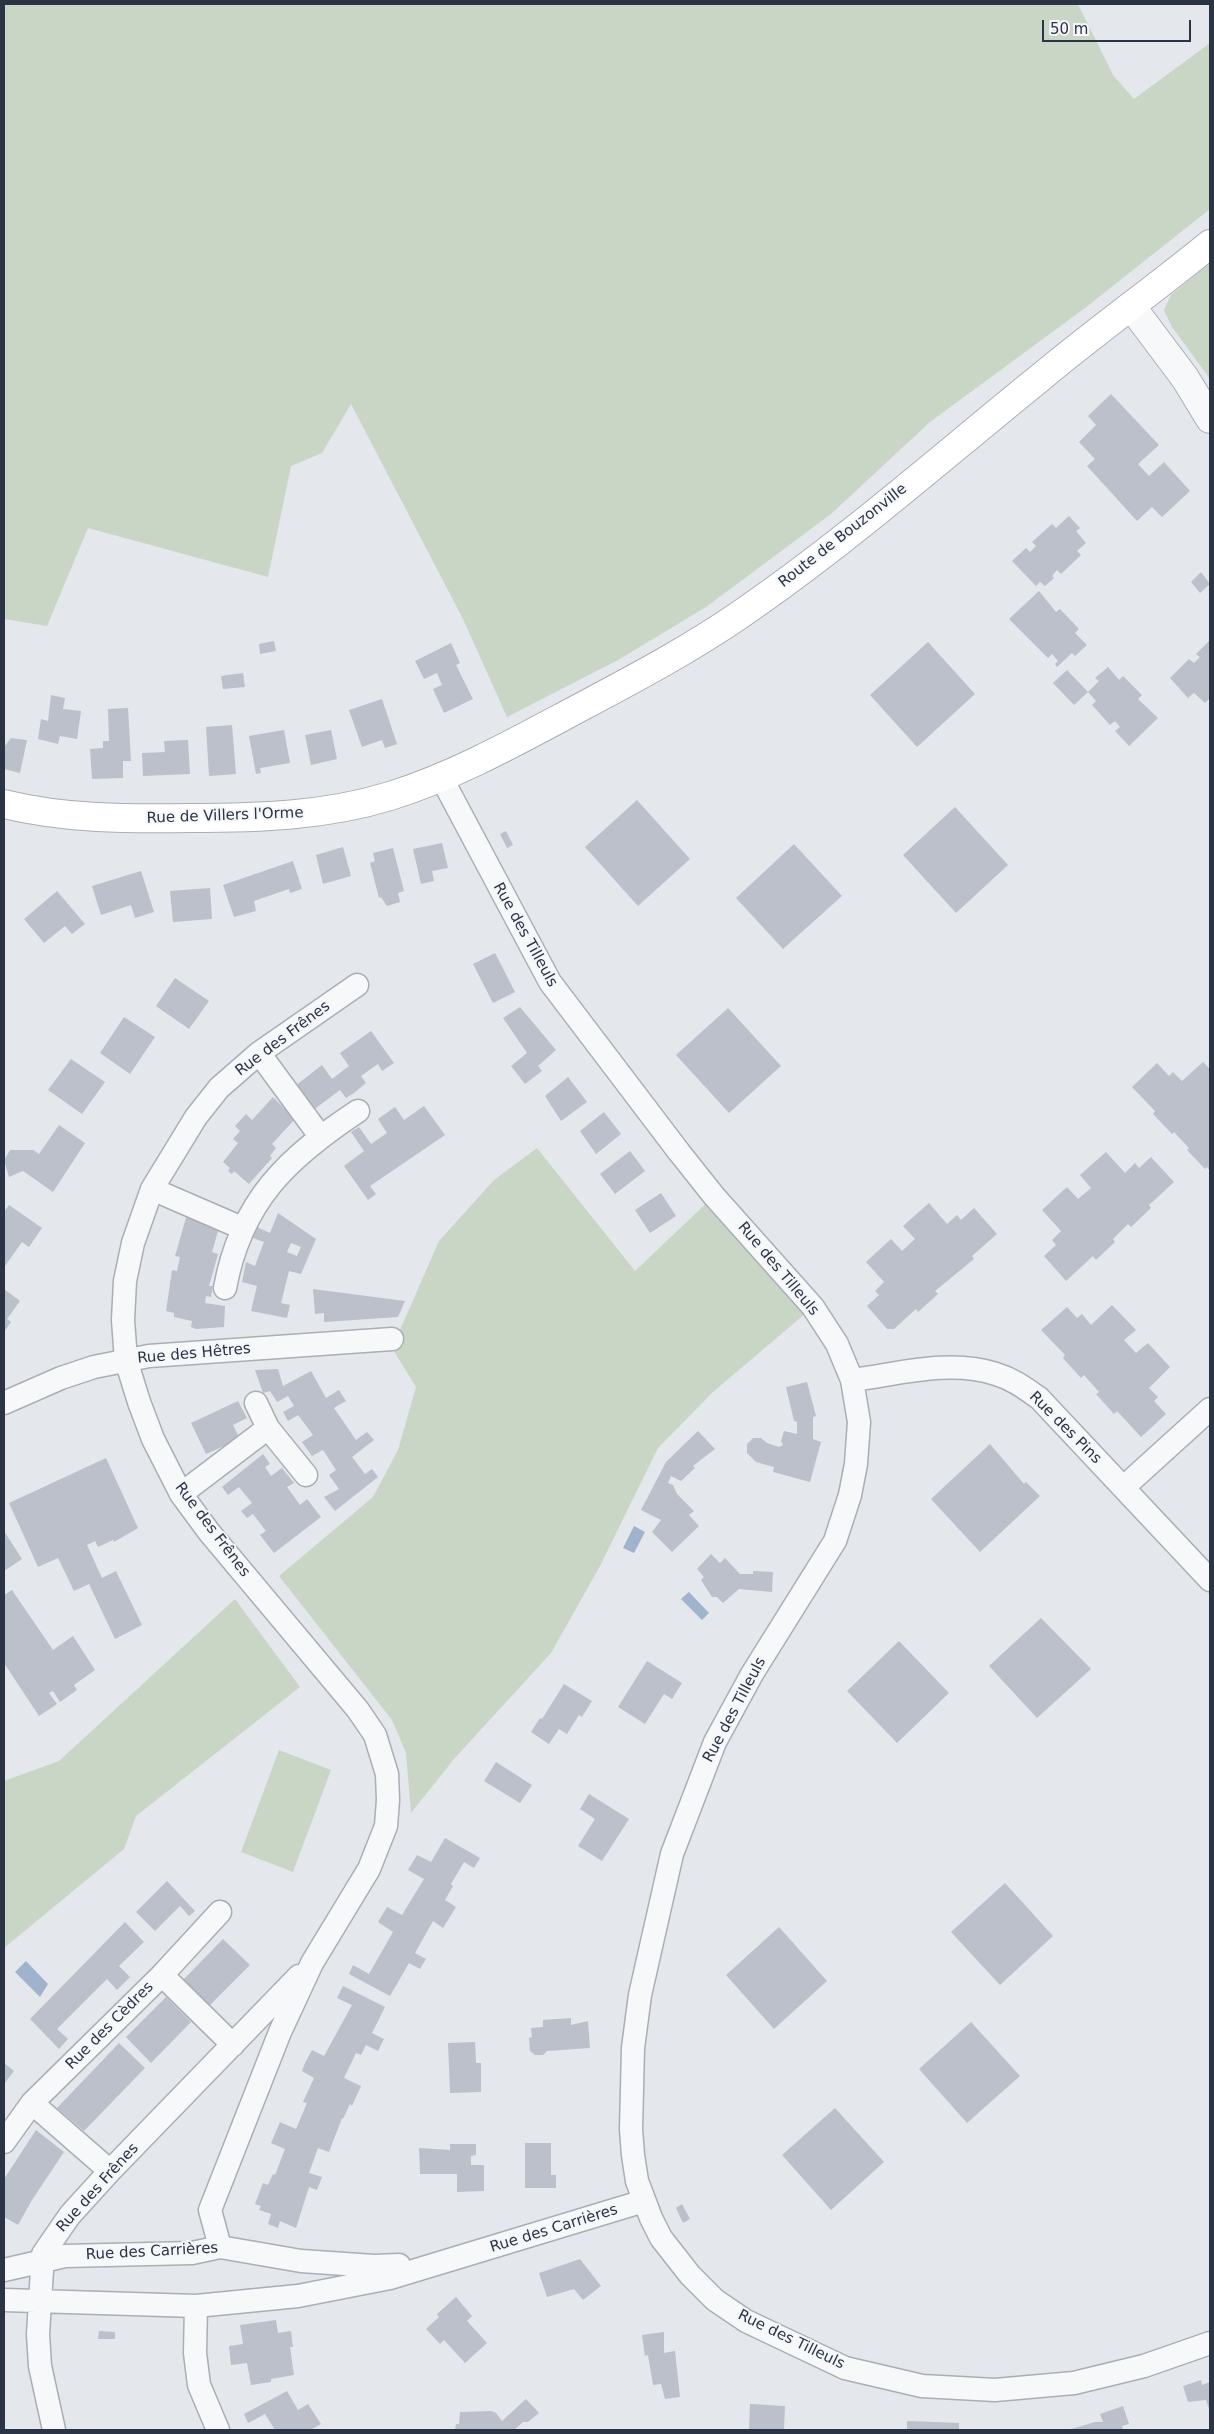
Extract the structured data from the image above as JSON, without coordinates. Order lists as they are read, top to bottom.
{
  "streets": {
    "main road": ["Route de Bouzonville", "Rue de Villers l'Orme"],
    "street": [
      "Rue des Tilleuls",
      "Rue des Frênes",
      "Rue des Hêtres",
      "Rue des Pins",
      "Rue des Cèdres",
      "Rue des Carrières"
    ]
  },
  "crossings": [
    ["Route de Bouzonville", "Rue de Villers l'Orme"],
    ["Route de Bouzonville", "Rue des Tilleuls"],
    ["Rue de Villers l'Orme", "Rue des Tilleuls"],
    ["Rue des Tilleuls", "Rue des Pins"],
    ["Rue des Tilleuls", "Rue des Carrières"],
    ["Rue des Frênes", "Rue des Hêtres"],
    ["Rue des Frênes", "Rue des Carrières"]
  ],
  "scale_bar": "50 m"
}
